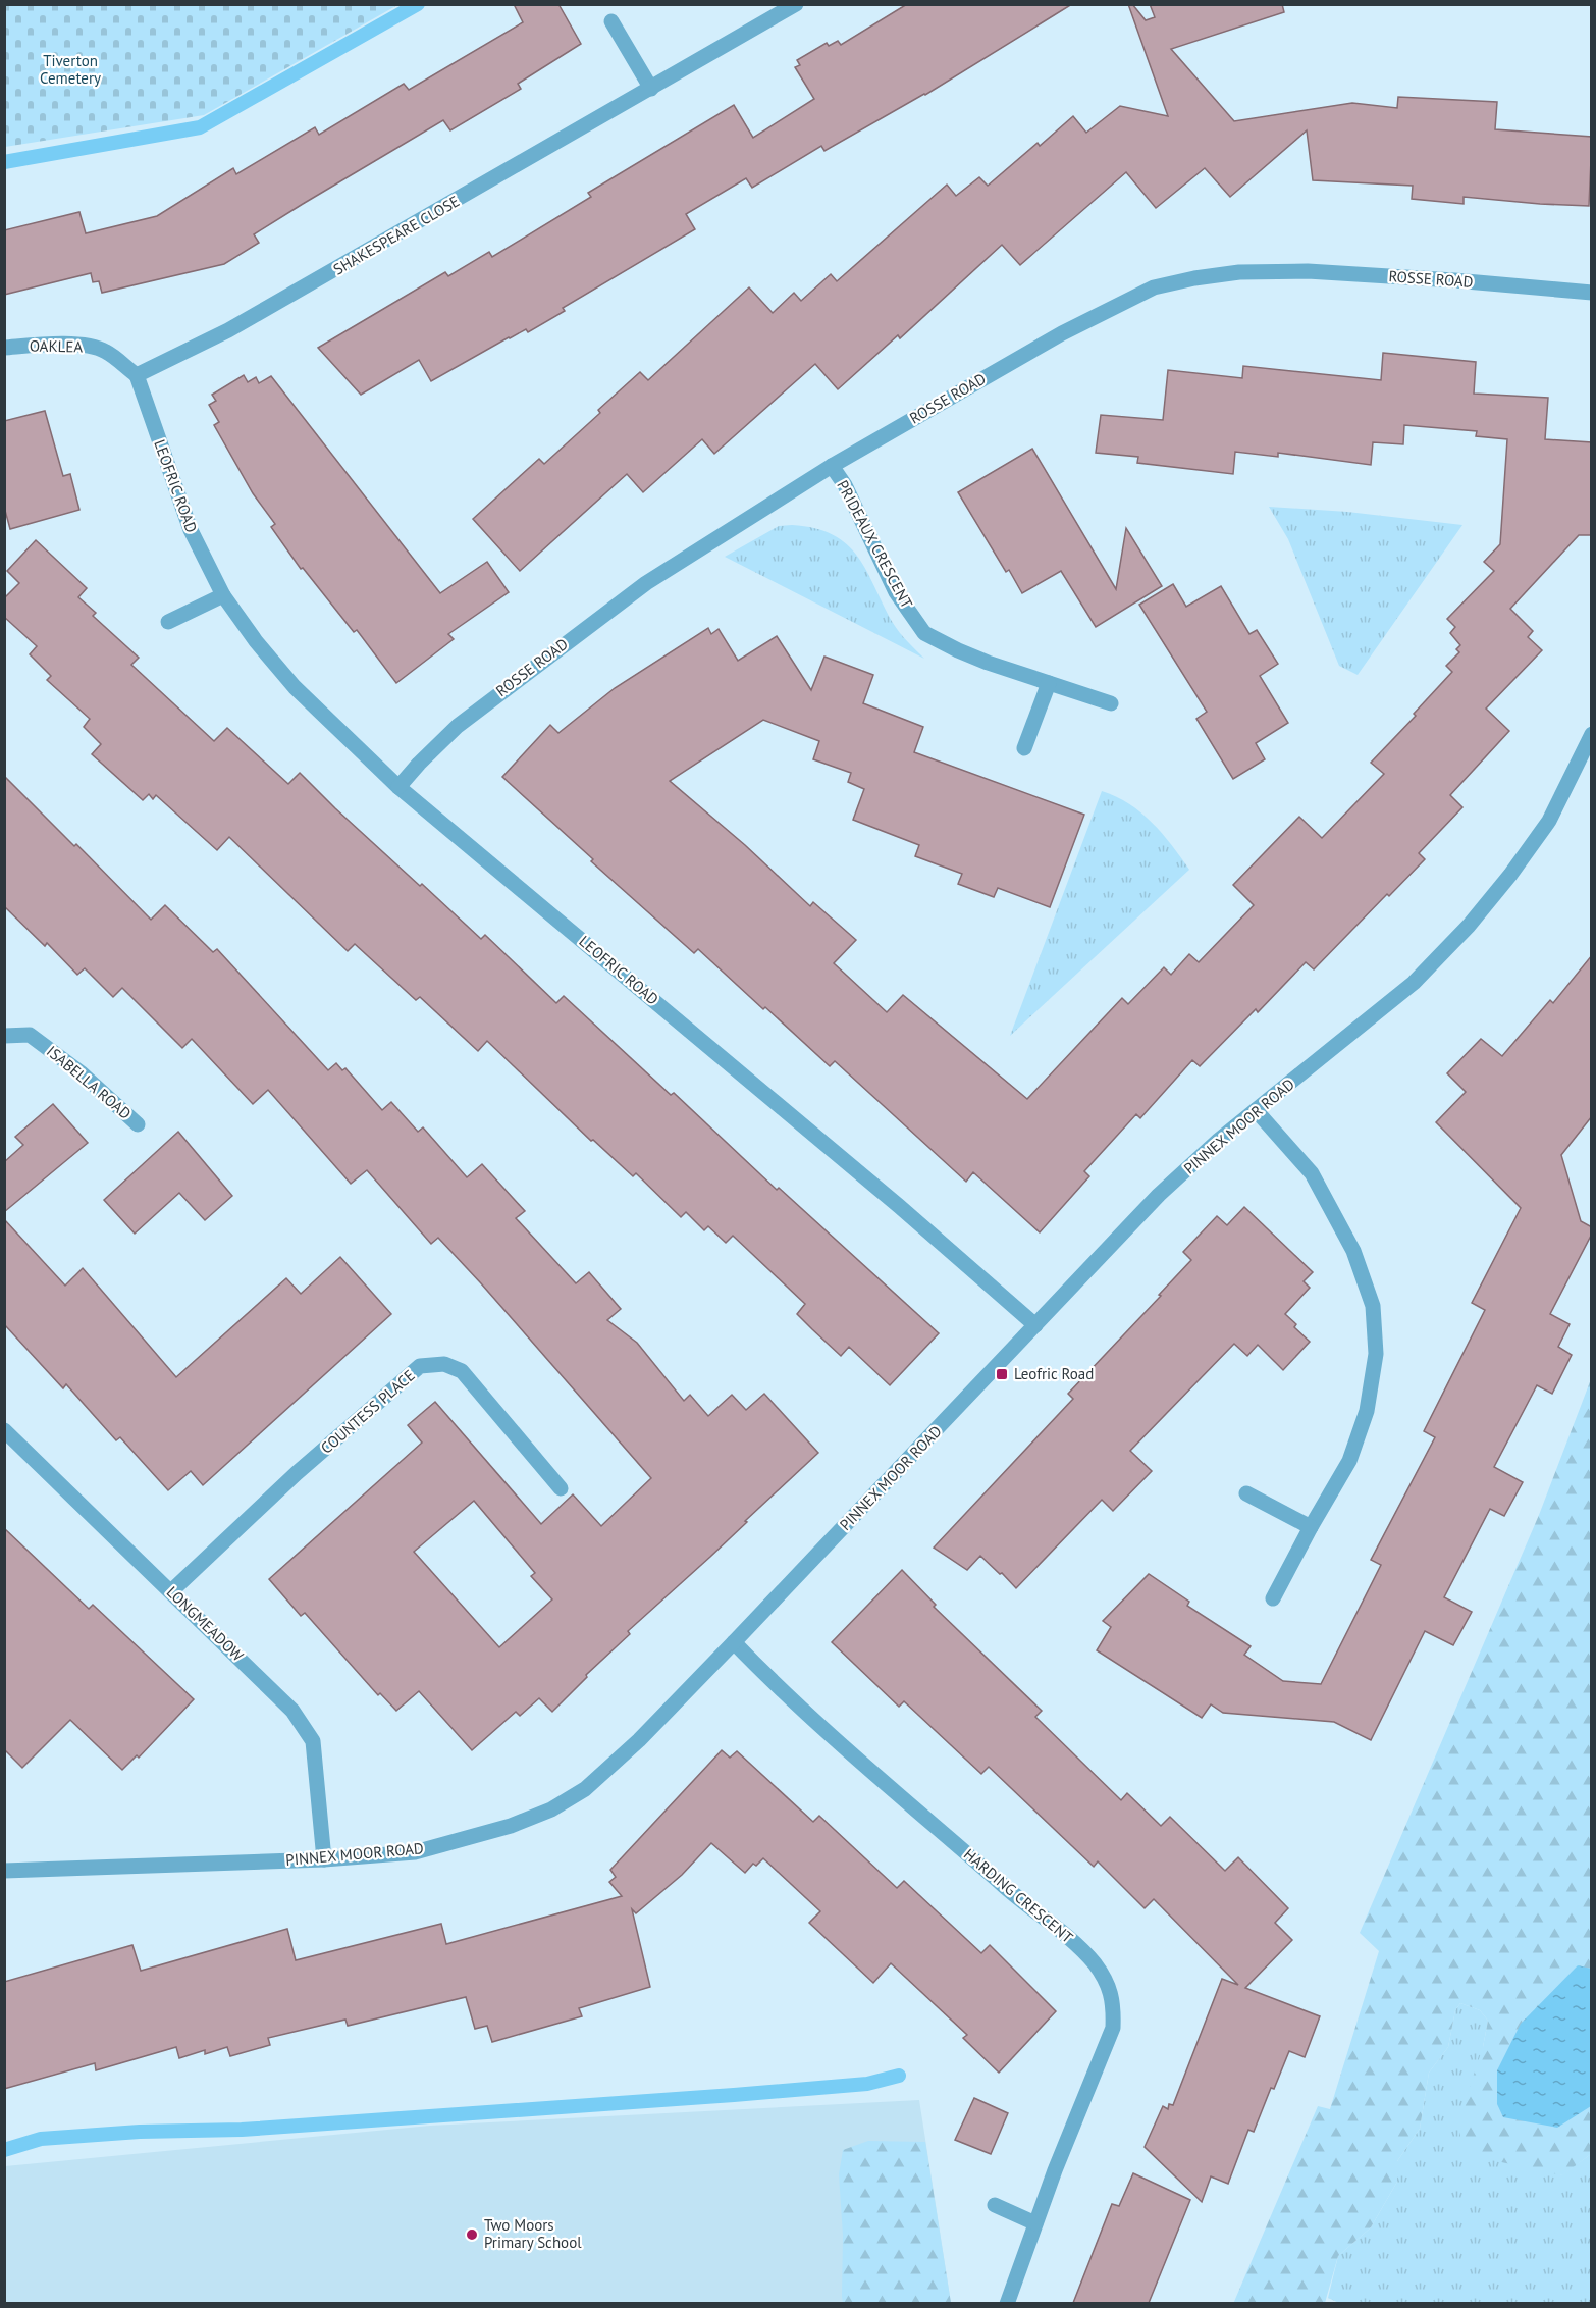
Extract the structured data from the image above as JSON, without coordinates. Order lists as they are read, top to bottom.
{
  "streets": {
    "street": [
      "SHAKESPEARE CLOSE",
      "ROSSE ROAD",
      "OAKLEA",
      "LEOFRIC ROAD",
      "PRIDEAUX CRESCENT",
      "ISABELLA ROAD",
      "PINNEX MOOR ROAD",
      "COUNTESS PLACE",
      "LONGMEADOW",
      "HARDING CRESCENT"
    ]
  },
  "crossings": [
    ["SHAKESPEARE CLOSE", "OAKLEA"],
    ["SHAKESPEARE CLOSE", "LEOFRIC ROAD"],
    ["ROSSE ROAD", "LEOFRIC ROAD"],
    ["ROSSE ROAD", "PRIDEAUX CRESCENT"],
    ["OAKLEA", "LEOFRIC ROAD"],
    ["LEOFRIC ROAD", "PINNEX MOOR ROAD"],
    ["PINNEX MOOR ROAD", "LONGMEADOW"],
    ["PINNEX MOOR ROAD", "HARDING CRESCENT"],
    ["COUNTESS PLACE", "LONGMEADOW"]
  ],
  "parks": ["Tiverton Cemetery"],
  "places": {
    "transit": ["Leofric Road"],
    "other": ["Two Moors Primary School"]
  }
}
